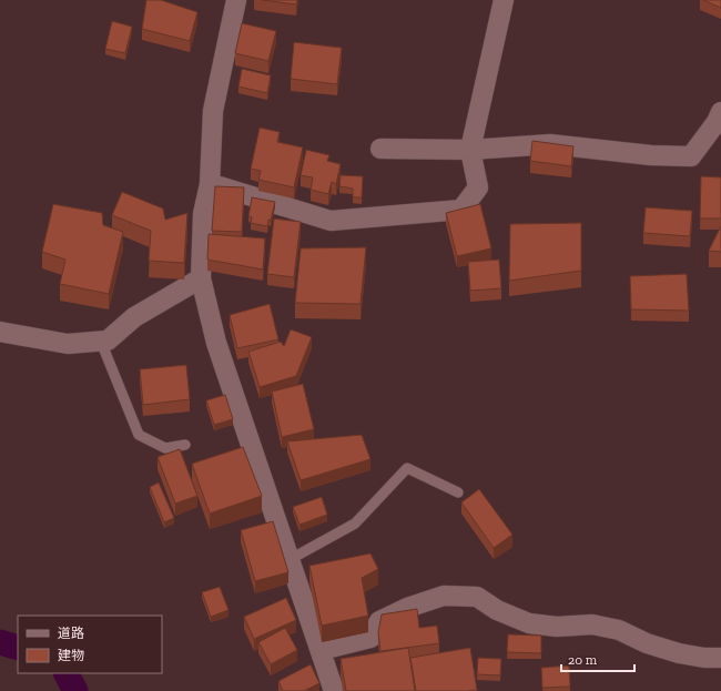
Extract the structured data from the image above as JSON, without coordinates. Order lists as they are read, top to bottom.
{
  "legend": ["道路", "建物"],
  "scale_bar": "20 m"
}
